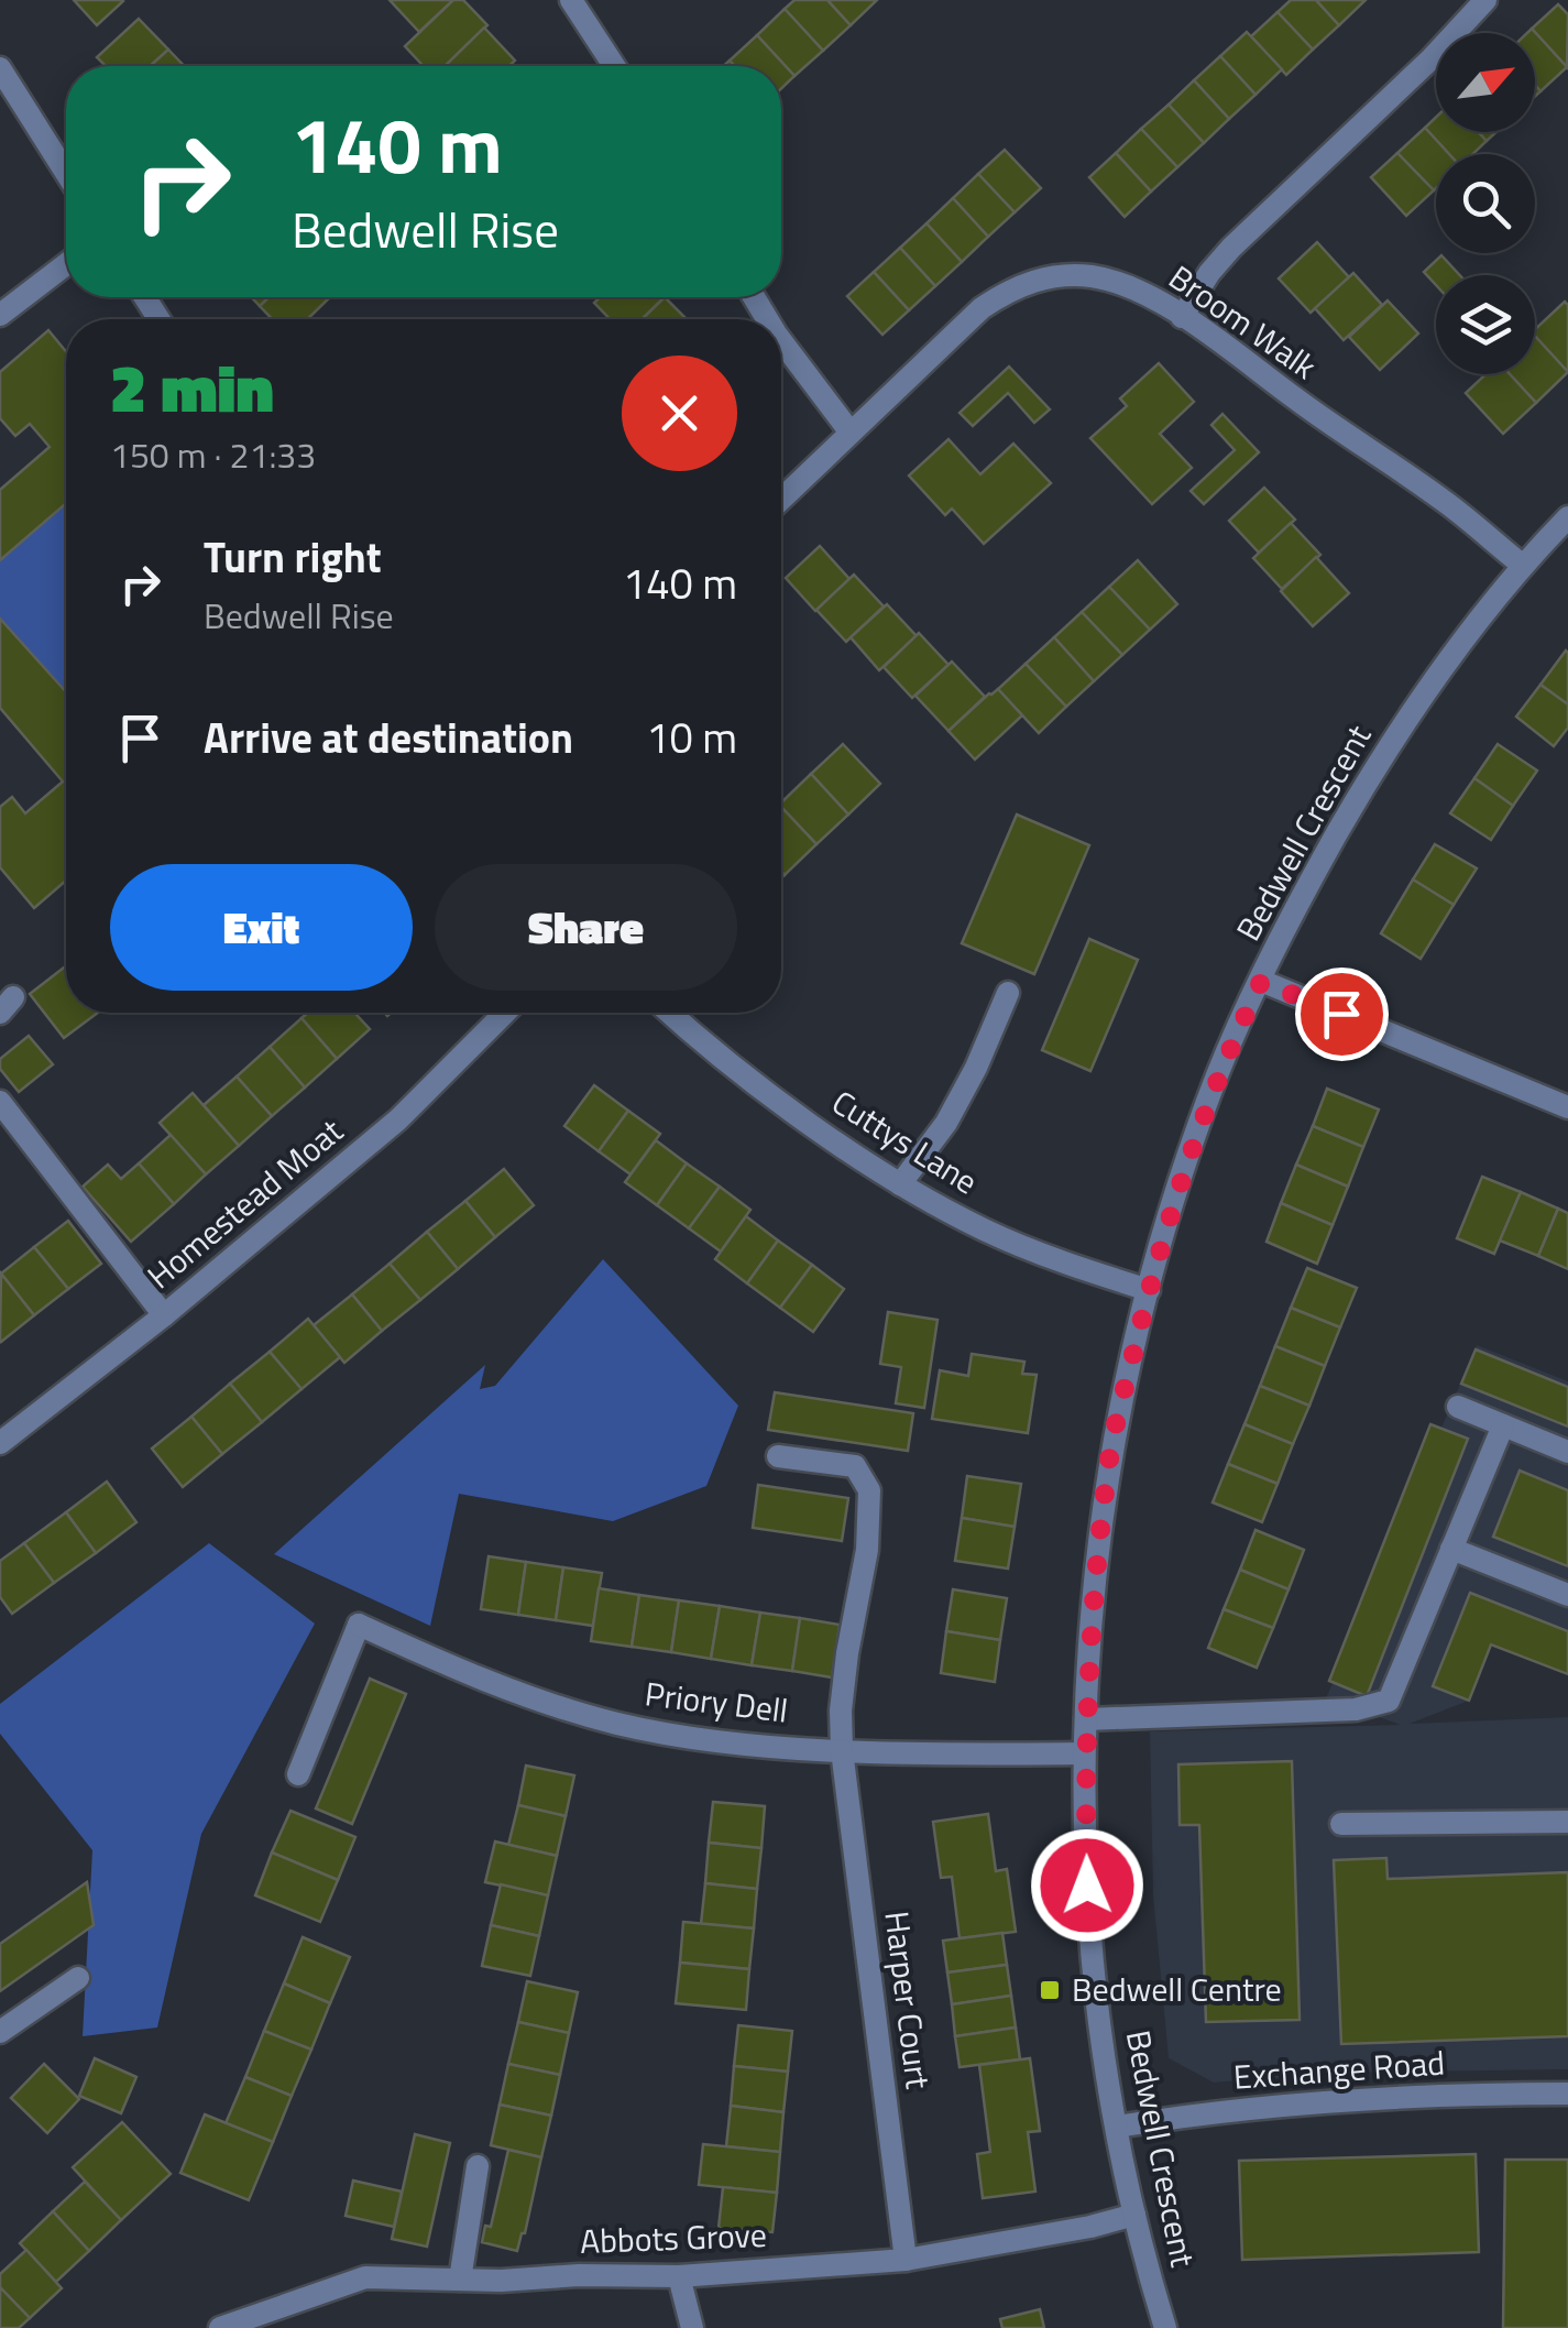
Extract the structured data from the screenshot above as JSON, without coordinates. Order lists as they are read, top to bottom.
{
  "streets": {
    "street": [
      "Broom Walk",
      "Bedwell Crescent",
      "Cuttys Lane",
      "Homestead Moat",
      "Priory Dell",
      "Harper Court",
      "Exchange Road",
      "Abbots Grove"
    ]
  },
  "crossings": [
    ["Broom Walk", "Bedwell Crescent"],
    ["Bedwell Crescent", "Cuttys Lane"],
    ["Bedwell Crescent", "Priory Dell"],
    ["Bedwell Crescent", "Exchange Road"],
    ["Bedwell Crescent", "Abbots Grove"],
    ["Priory Dell", "Harper Court"],
    ["Harper Court", "Abbots Grove"]
  ],
  "places": {
    "transit": ["Bedwell Centre"]
  },
  "north": "top right",
  "page": {
    "turn": ["140 m", "Bedwell Rise"],
    "heading": ["2 min", "150 m · 21:33"],
    "list": [
      {
        "name": "Turn right",
        "note": "Bedwell Rise",
        "value": "140 m"
      },
      {
        "name": "Arrive at destination",
        "value": "10 m"
      }
    ],
    "buttons": ["Exit", "Share"]
  }
}
